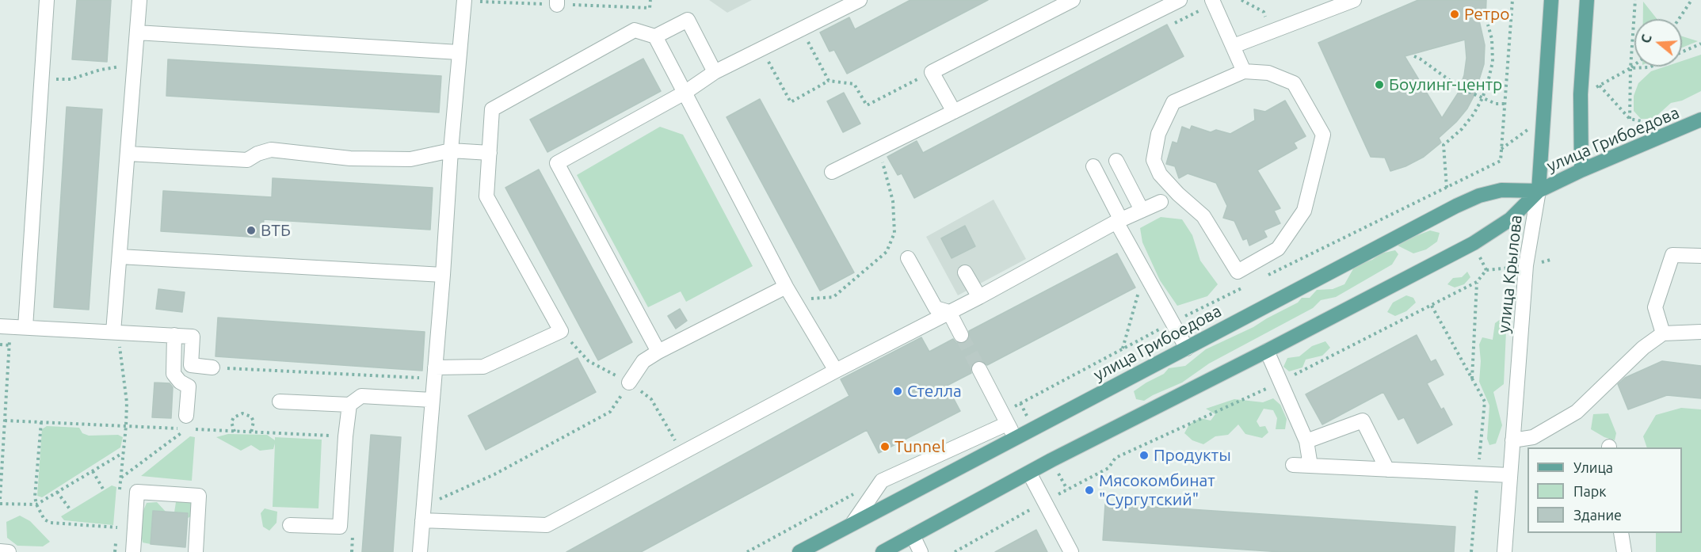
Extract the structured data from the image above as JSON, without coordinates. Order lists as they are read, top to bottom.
{
  "streets": {
    "main road": ["улица Грибоедова", "улица Крылова"]
  },
  "crossings": [
    ["улица Грибоедова", "улица Крылова"]
  ],
  "places": [
    "Ретро",
    "Боулинг-центр",
    "ВТБ",
    "Стелла",
    "Tunnel",
    "Продукты",
    "Мясокомбинат \"Сургутский\""
  ],
  "legend": ["Улица", "Парк", "Здание"],
  "north": "left"
}
